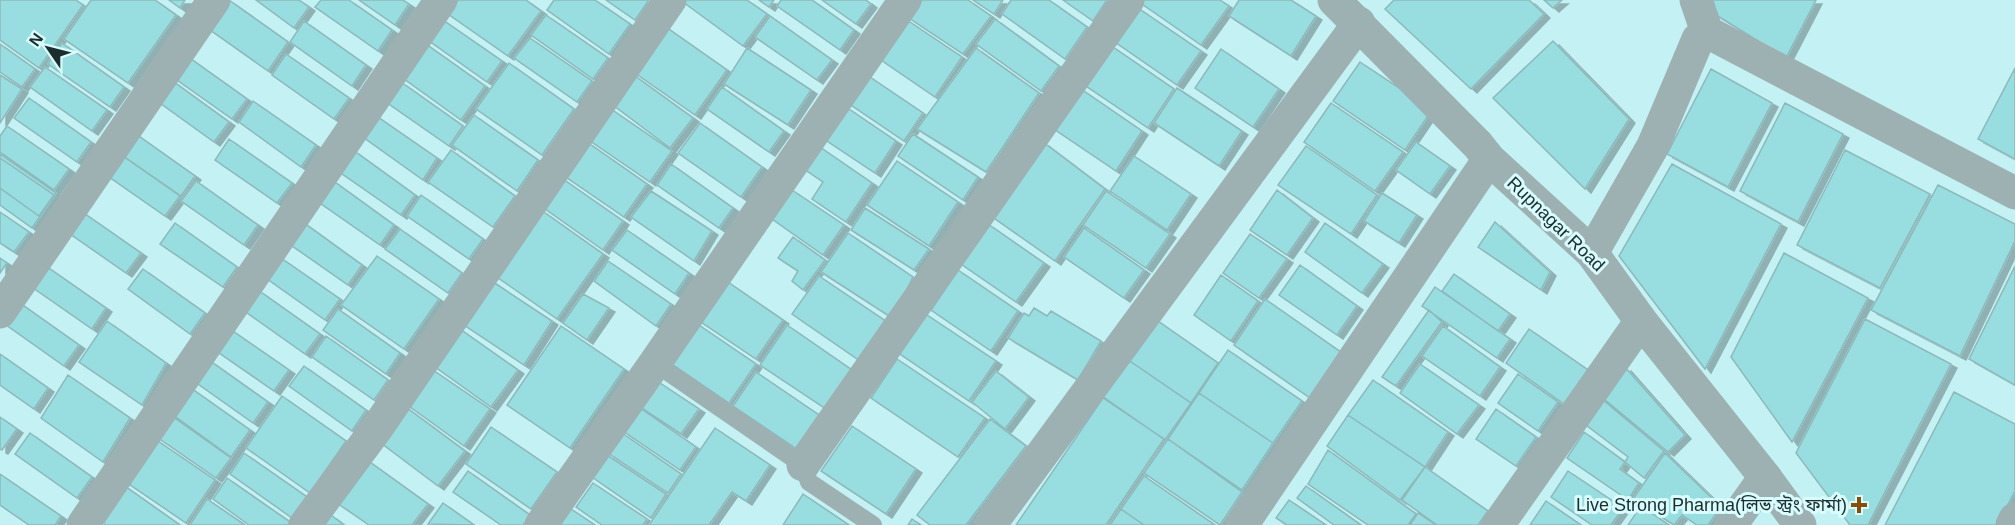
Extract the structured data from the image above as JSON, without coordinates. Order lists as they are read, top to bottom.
{
  "streets": {
    "street": ["Rupnagar Road"]
  },
  "places": {
    "health": ["Live Strong Pharma(লিভ স্ট্রং ফার্মা)"]
  },
  "north": "top left"
}
